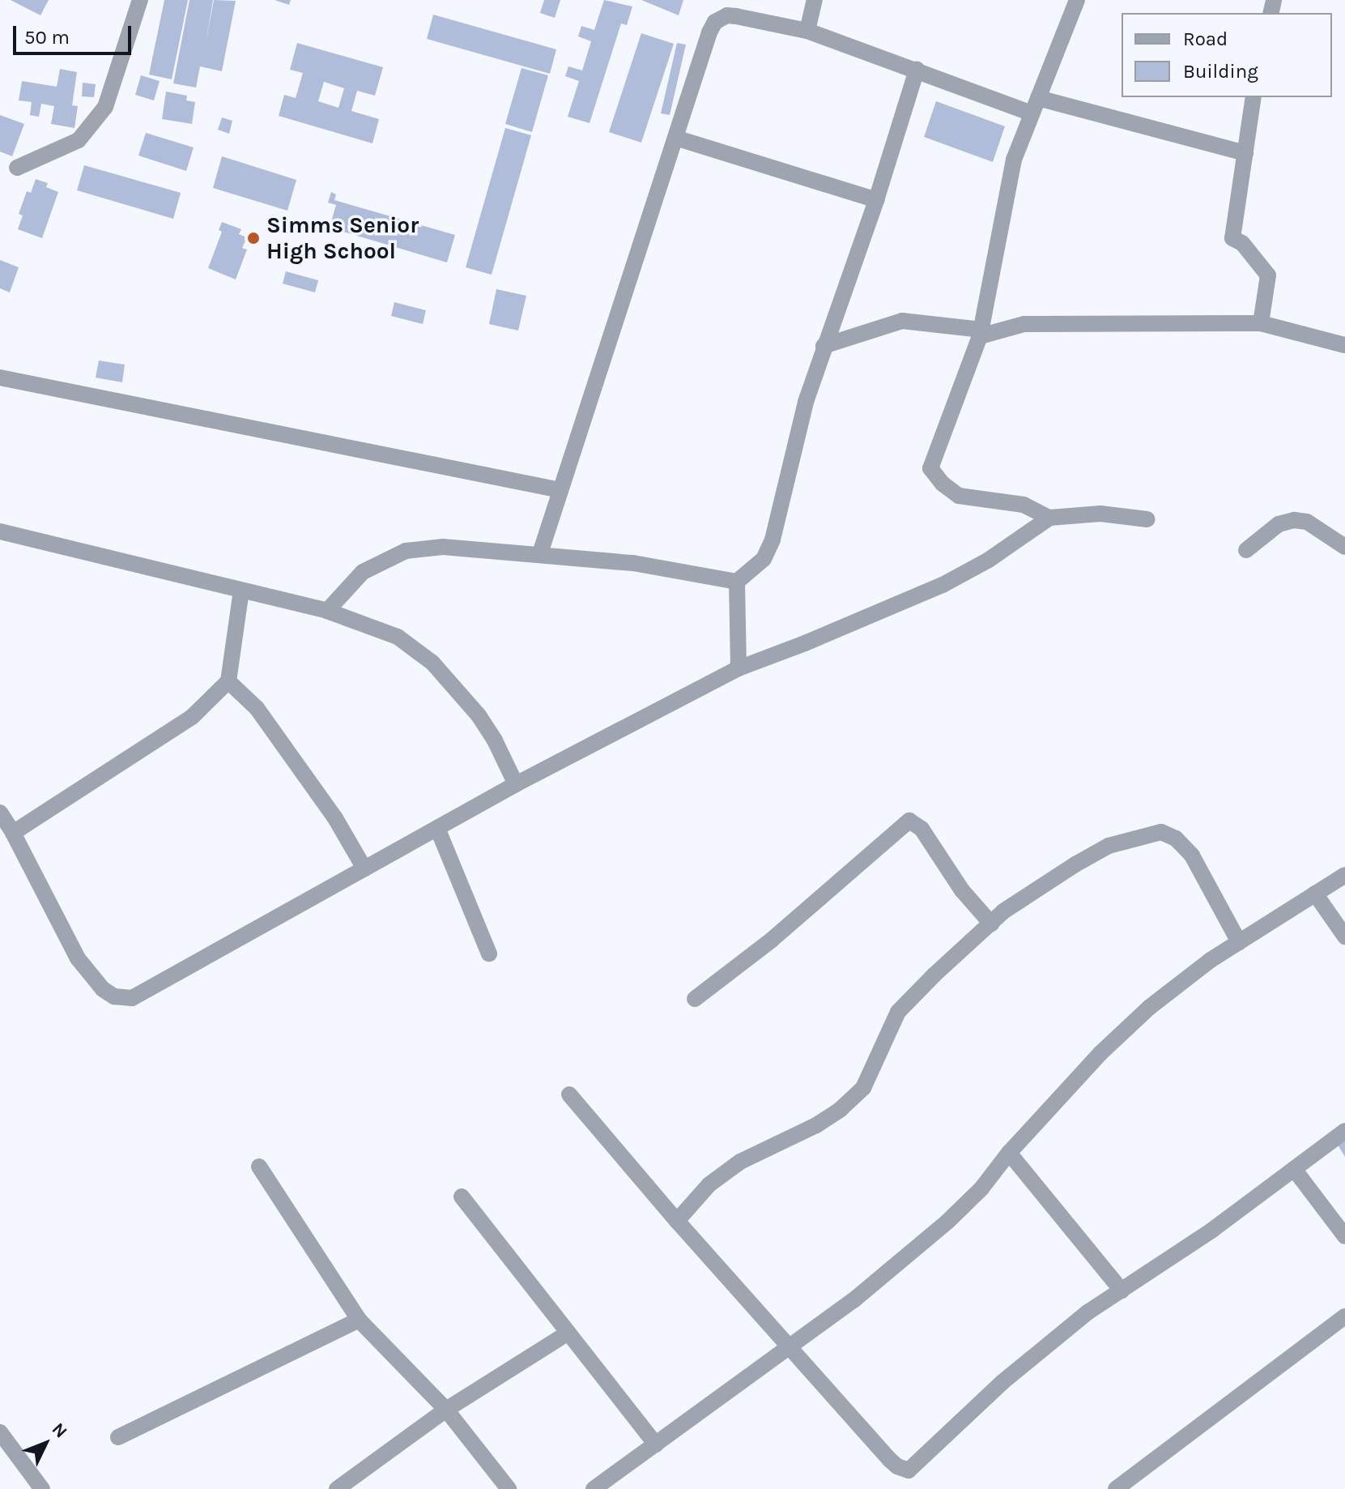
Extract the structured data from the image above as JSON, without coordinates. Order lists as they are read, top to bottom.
{
  "places": ["Simms Senior High School"],
  "legend": ["Road", "Building"],
  "scale_bar": "50 m",
  "north": "top right"
}
